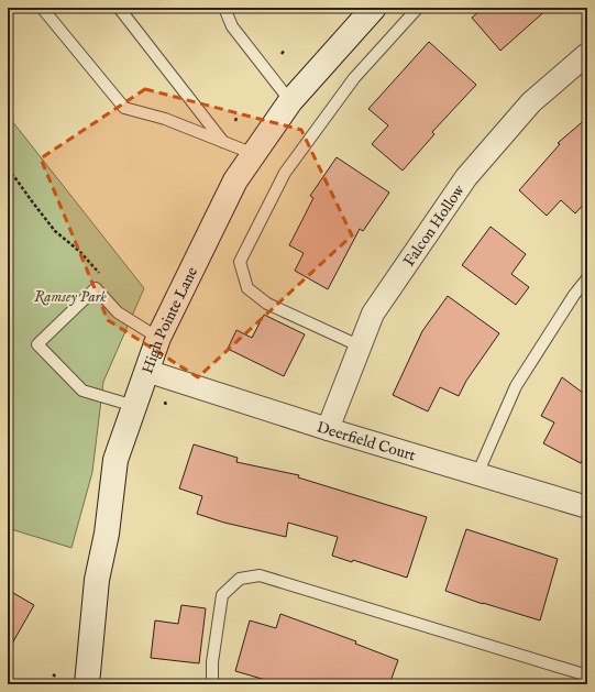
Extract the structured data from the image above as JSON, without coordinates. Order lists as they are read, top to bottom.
{
  "streets": {
    "street": ["Falcon Hollow", "High Pointe Lane", "Deerfield Court"]
  },
  "crossings": [
    ["Falcon Hollow", "Deerfield Court"],
    ["High Pointe Lane", "Deerfield Court"]
  ],
  "parks": ["Ramsey Park"]
}
